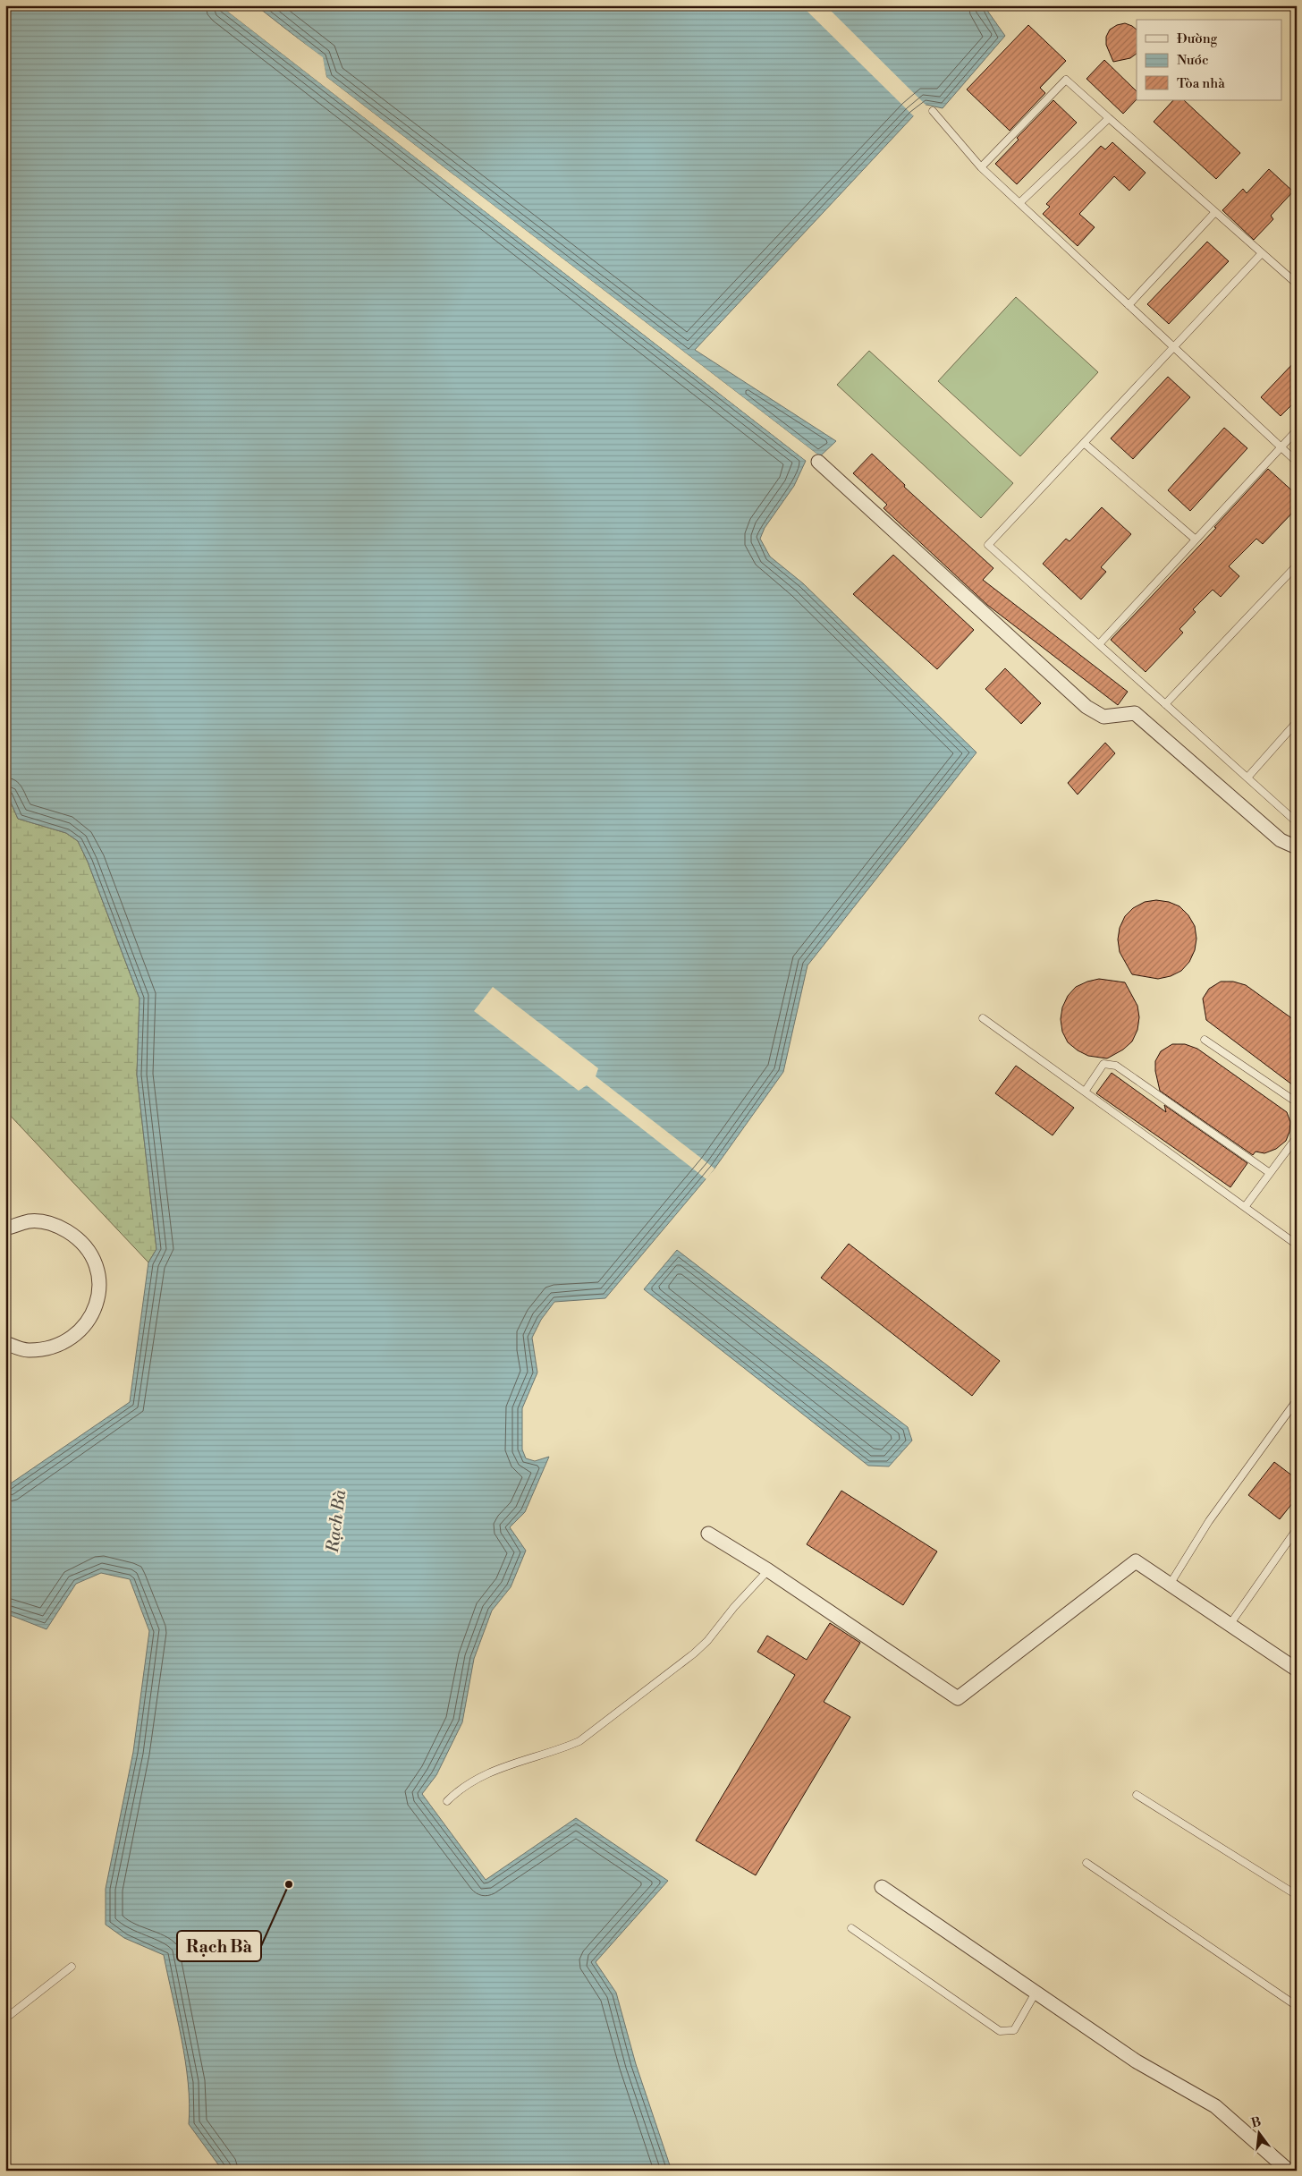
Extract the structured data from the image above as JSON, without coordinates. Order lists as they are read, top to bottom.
{
  "water": ["Rạch Bà"],
  "places": ["Rạch Bà"],
  "legend": ["Đường", "Nước", "Tòa nhà"],
  "north": "top"
}
